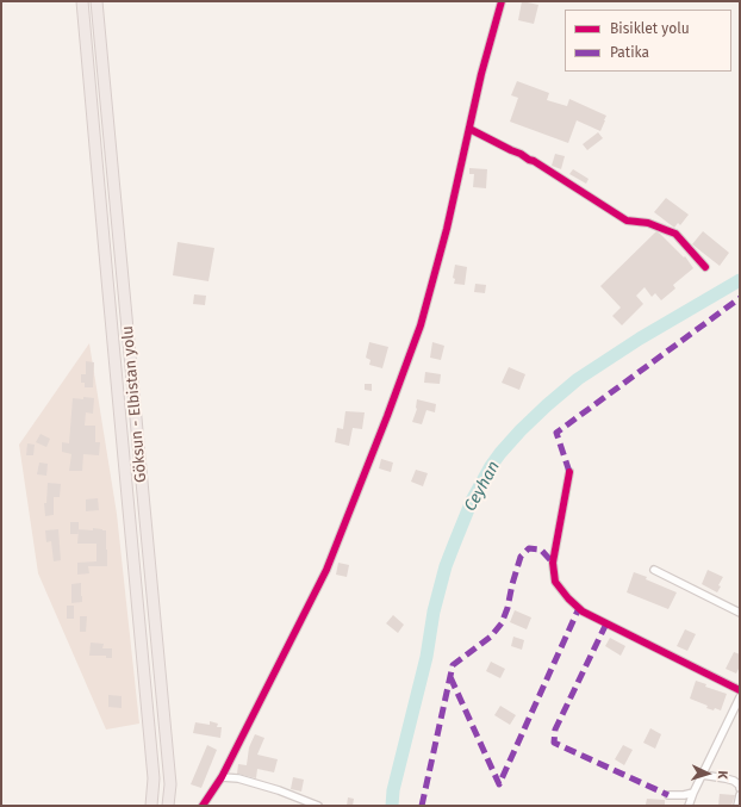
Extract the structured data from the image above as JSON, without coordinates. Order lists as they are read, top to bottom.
{
  "streets": {
    "highway": ["Göksun - Elbistan yolu"]
  },
  "water": ["Ceyhan"],
  "legend": ["Bisiklet yolu", "Patika"],
  "north": "right"
}
